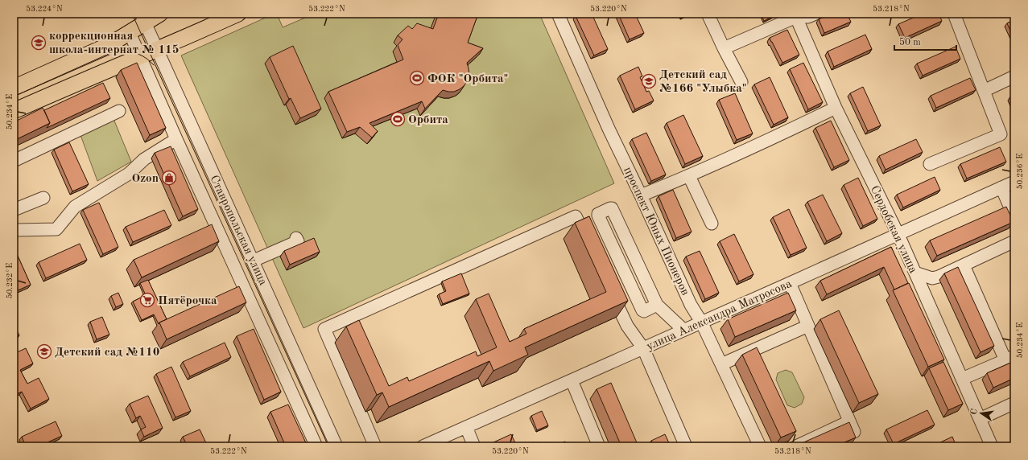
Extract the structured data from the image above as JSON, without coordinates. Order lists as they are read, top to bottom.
{
  "streets": {
    "street": [
      "Сердобская улица",
      "Ставропольская улица",
      "проспект Юных Пионеров",
      "улица Александра Матросова"
    ]
  },
  "crossings": [
    ["Сердобская улица", "улица Александра Матросова"],
    ["проспект Юных Пионеров", "улица Александра Матросова"]
  ],
  "places": {
    "school or university": ["коррекционная школа-интернат № 115", "Детский сад №166 \"Улыбка\"", "Детский сад №110"],
    "sports": ["ФОК \"Орбита\"", "Орбита"],
    "shop": ["Ozon"],
    "supermarket": ["Пятёрочка"]
  },
  "scale_bar": "50 m",
  "north": "left",
  "coordinates": [
    "53.224°N",
    "53.222°N",
    "53.220°N",
    "53.218°N",
    "50.234°E",
    "50.236°E",
    "50.232°E"
  ]
}
